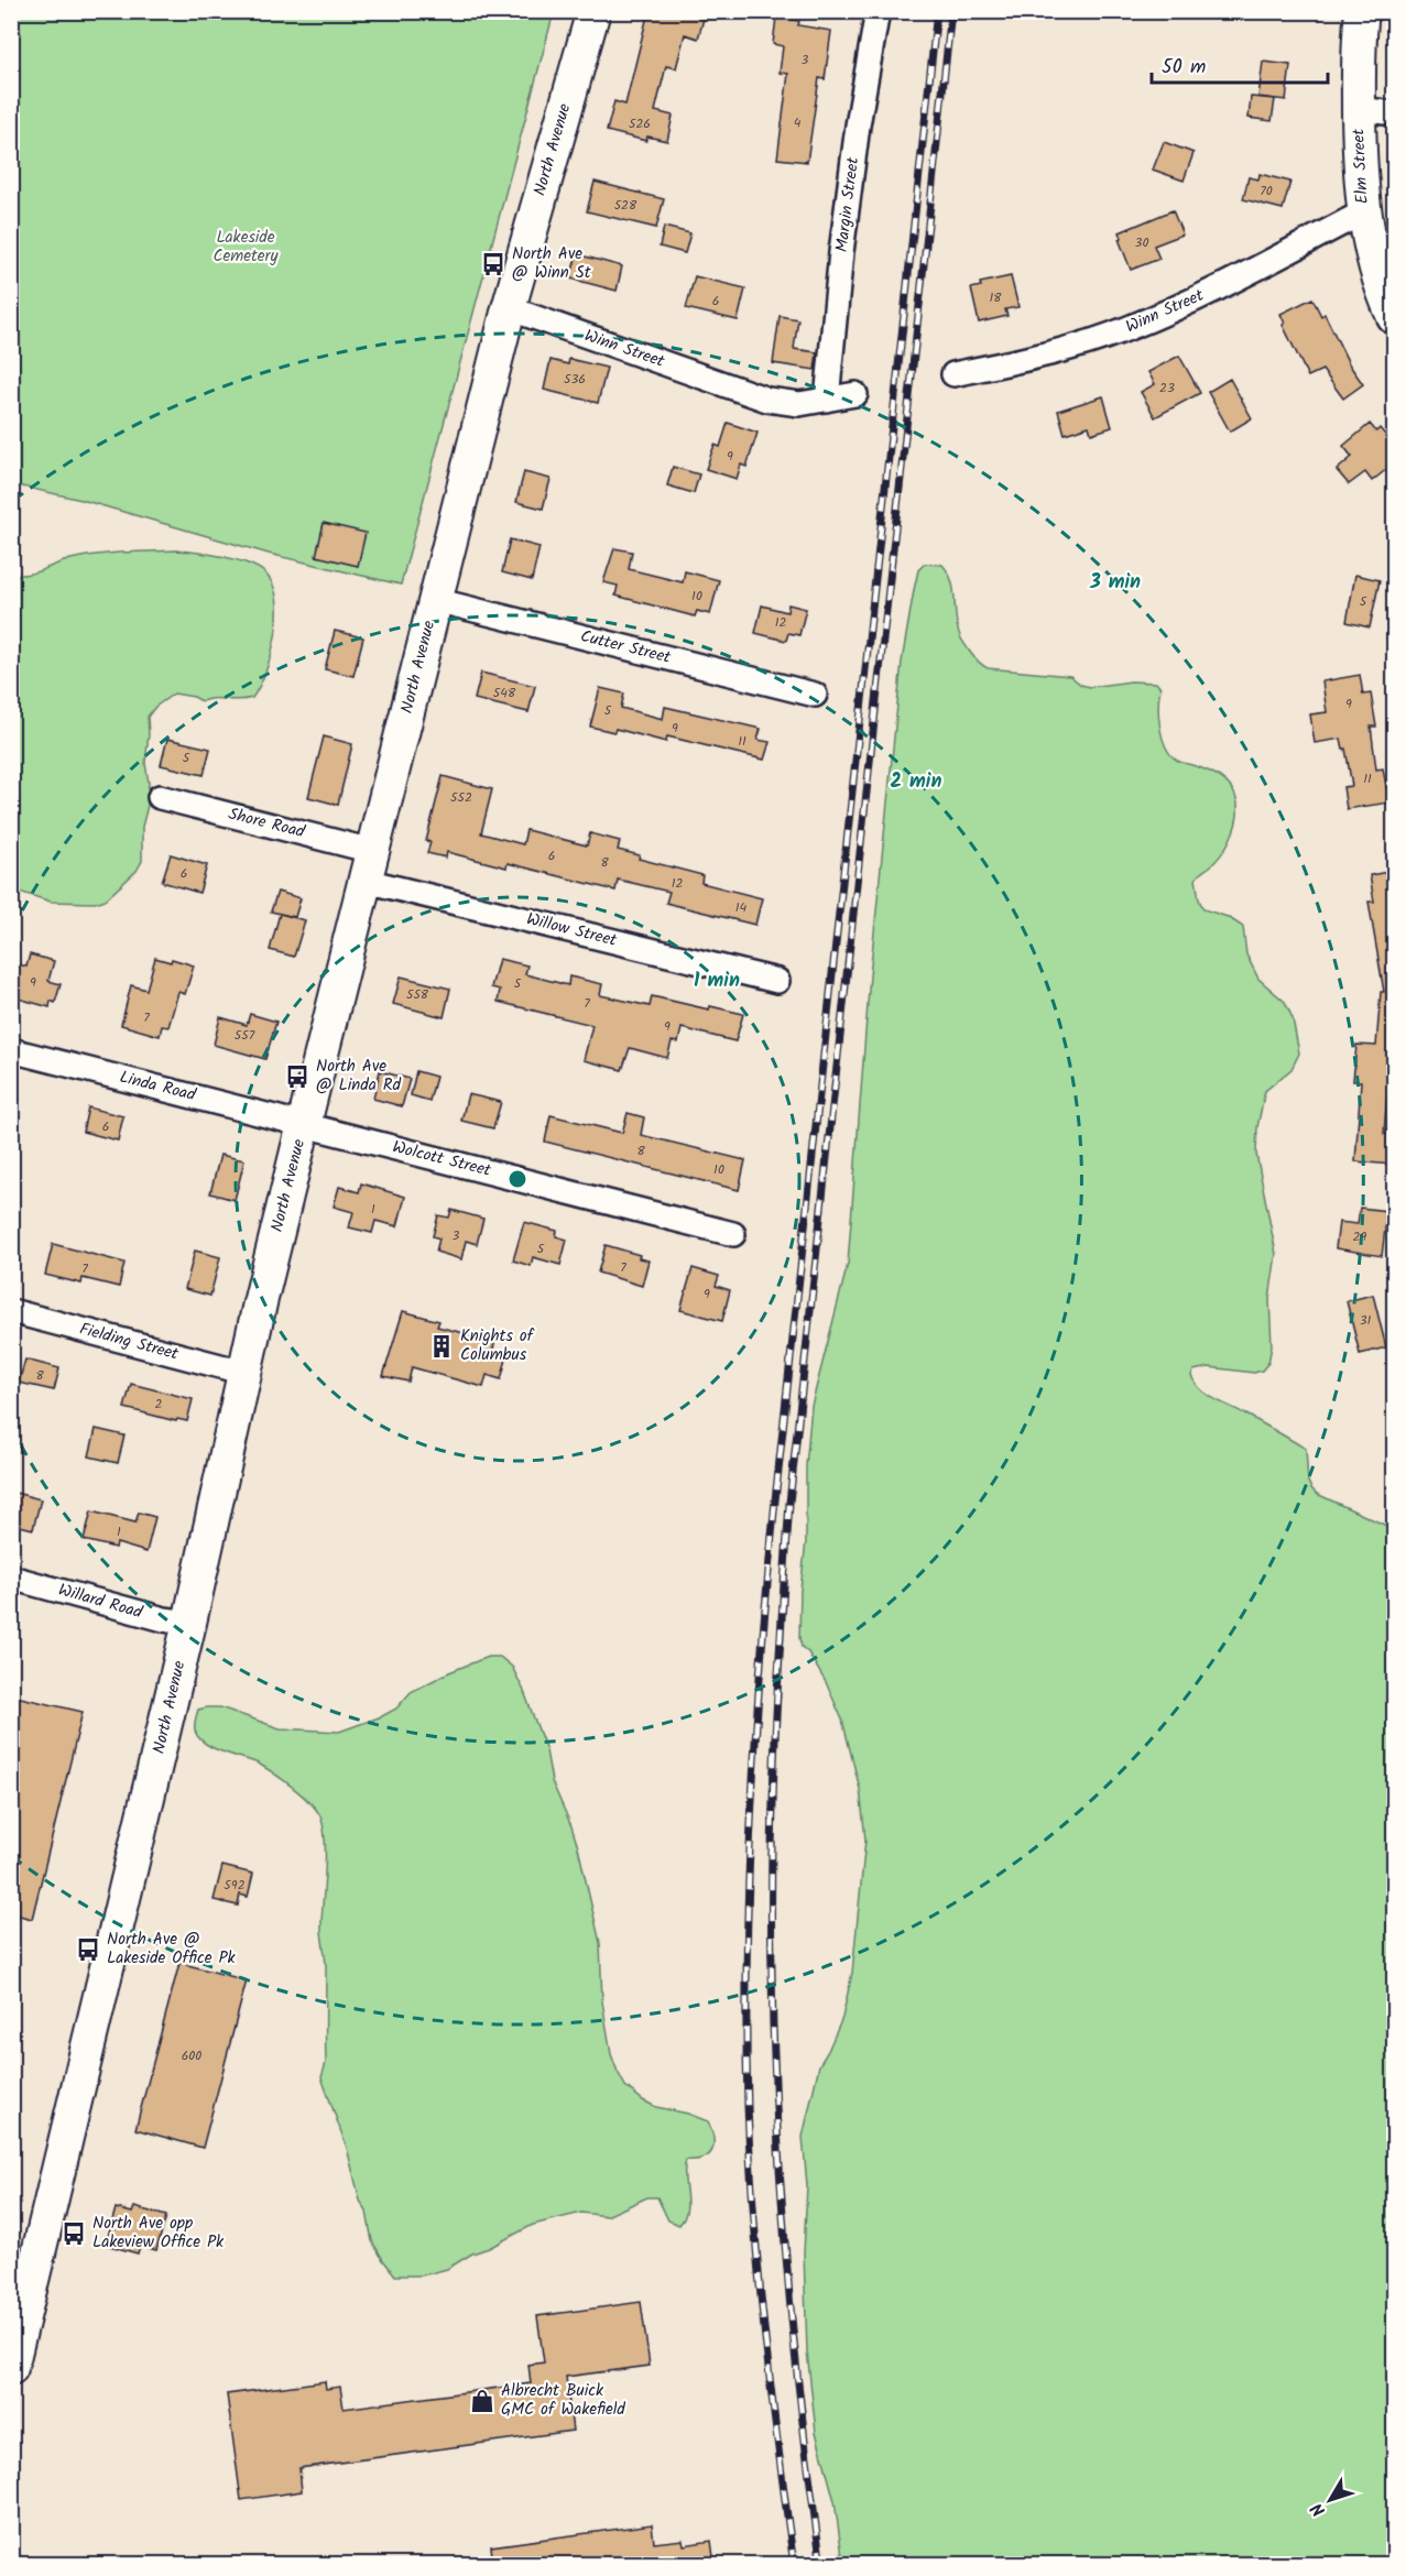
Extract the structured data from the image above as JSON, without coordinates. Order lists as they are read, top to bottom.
{
  "streets": {
    "street": [
      "North Avenue",
      "Elm Street",
      "Margin Street",
      "Winn Street",
      "Cutter Street",
      "Shore Road",
      "Willow Street",
      "Linda Road",
      "Wolcott Street",
      "Fielding Street",
      "Willard Road"
    ]
  },
  "crossings": [
    ["North Avenue", "Winn Street"],
    ["North Avenue", "Cutter Street"],
    ["North Avenue", "Shore Road"],
    ["North Avenue", "Willow Street"],
    ["North Avenue", "Linda Road"],
    ["North Avenue", "Wolcott Street"],
    ["North Avenue", "Fielding Street"],
    ["North Avenue", "Willard Road"],
    ["Elm Street", "Winn Street"],
    ["Margin Street", "Winn Street"],
    ["Shore Road", "Willow Street"],
    ["Linda Road", "Wolcott Street"]
  ],
  "parks": ["Lakeside Cemetery"],
  "places": {
    "bus stop": [
      "North Ave @ Winn St",
      "North Ave @ Linda Rd",
      "North Ave @ Lakeside Office Pk",
      "North Ave opp Lakeview Office Pk"
    ],
    "building": ["Knights of Columbus"],
    "shop": ["Albrecht Buick GMC of Wakefield"]
  },
  "house_numbers": [
    "3",
    "4",
    "526",
    "70",
    "528",
    "30",
    "18",
    "6",
    "536",
    "23",
    "9",
    "10",
    "5",
    "12",
    "548",
    "9",
    "5",
    "9",
    "11",
    "5",
    "11",
    "552",
    "6",
    "8",
    "6",
    "12",
    "14",
    "9",
    "5",
    "558",
    "7",
    "7",
    "9",
    "557",
    "6",
    "8",
    "10",
    "1",
    "3",
    "29",
    "5",
    "7",
    "7",
    "9",
    "31",
    "8",
    "2",
    "1",
    "592",
    "600"
  ],
  "scale_bar": "50 m",
  "north": "bottom left",
  "rings": ["3 min", "2 min", "1 min"]
}
